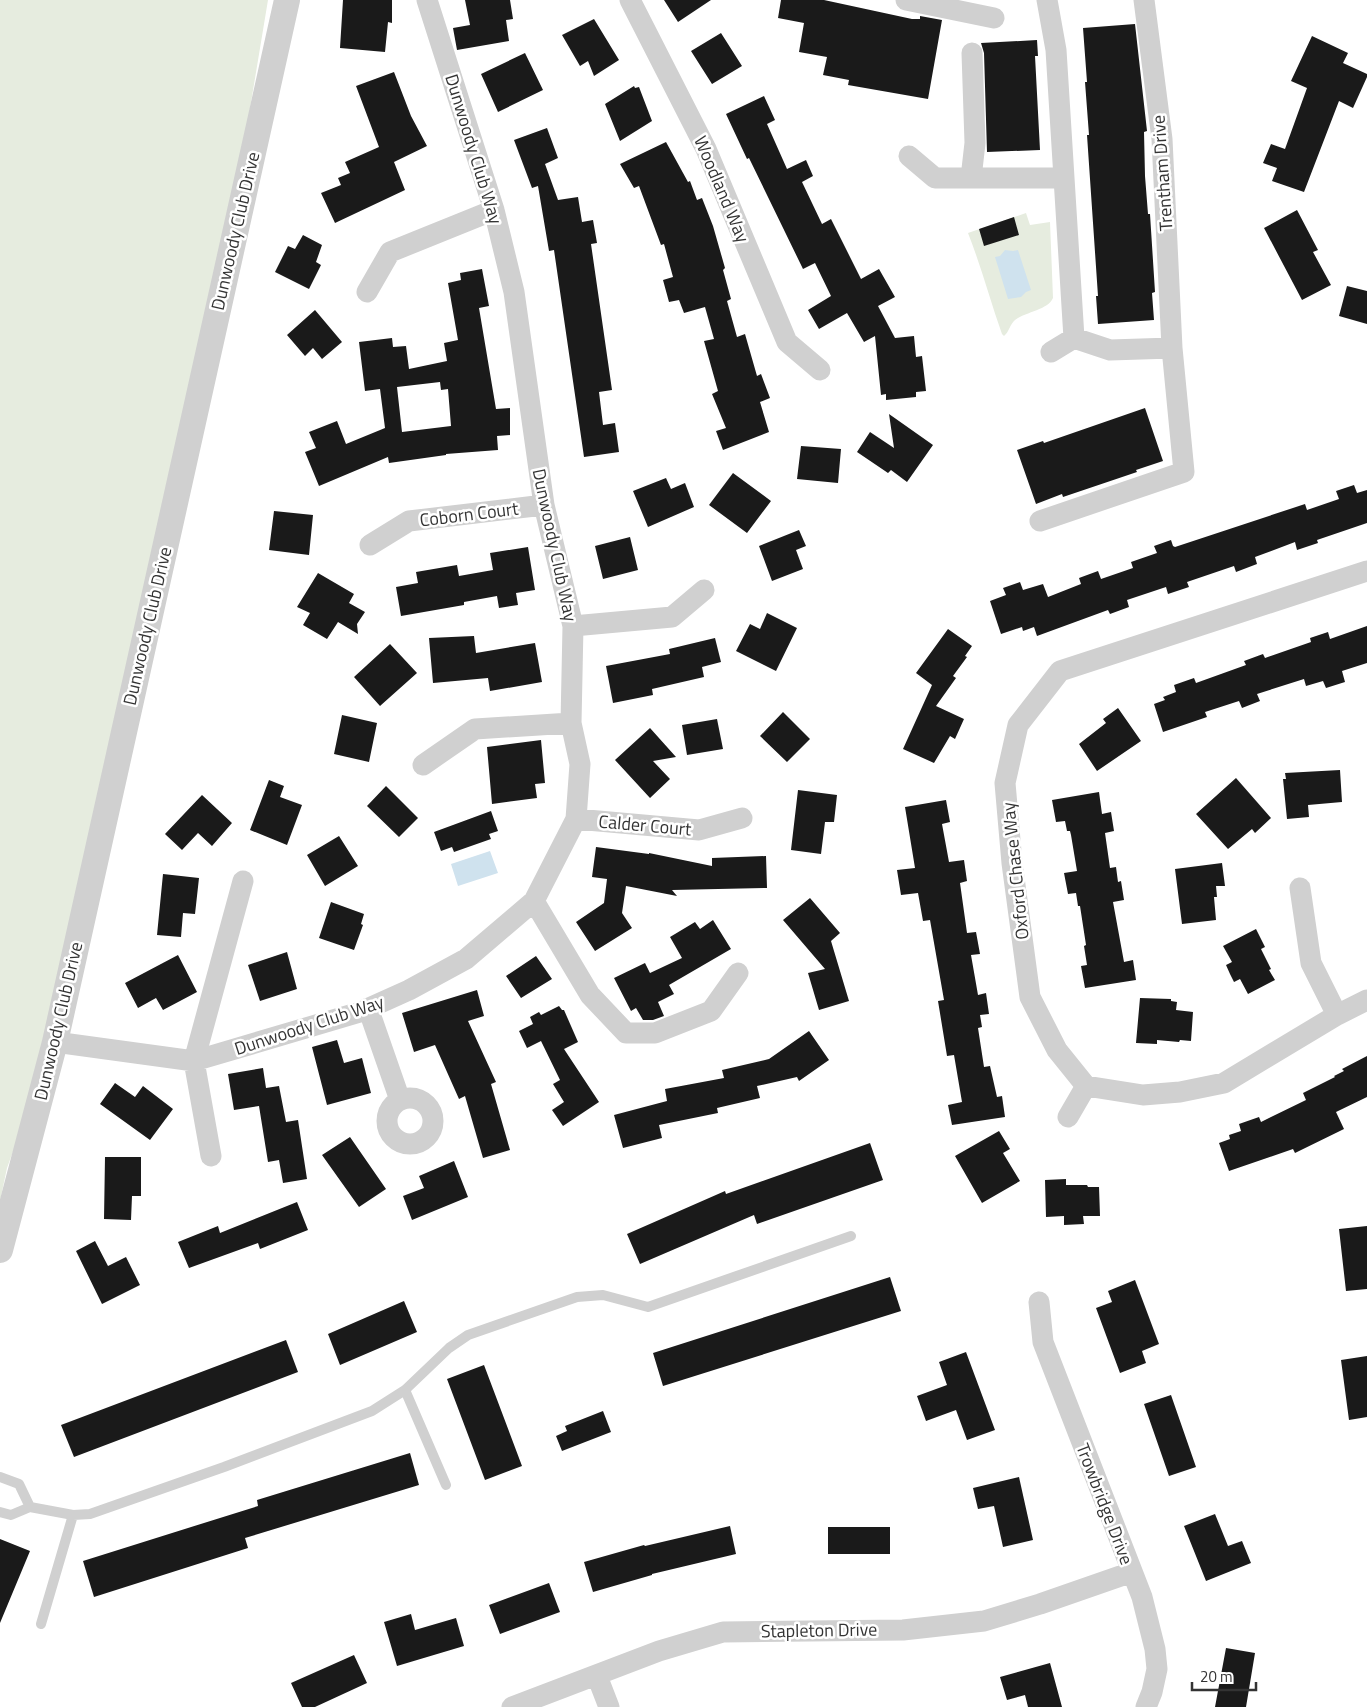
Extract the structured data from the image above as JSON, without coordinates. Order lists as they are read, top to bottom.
{
  "streets": {
    "street": [
      "Dunwoody Club Way",
      "Trentham Drive",
      "Woodland Way",
      "Dunwoody Club Drive",
      "Coborn Court",
      "Calder Court",
      "Oxford Chase Way",
      "Trowbridge Drive",
      "Stapleton Drive"
    ]
  },
  "crossings": [
    ["Dunwoody Club Way", "Dunwoody Club Drive"],
    ["Dunwoody Club Way", "Coborn Court"],
    ["Dunwoody Club Way", "Calder Court"],
    ["Trowbridge Drive", "Stapleton Drive"]
  ],
  "scale_bar": "20 m"
}
